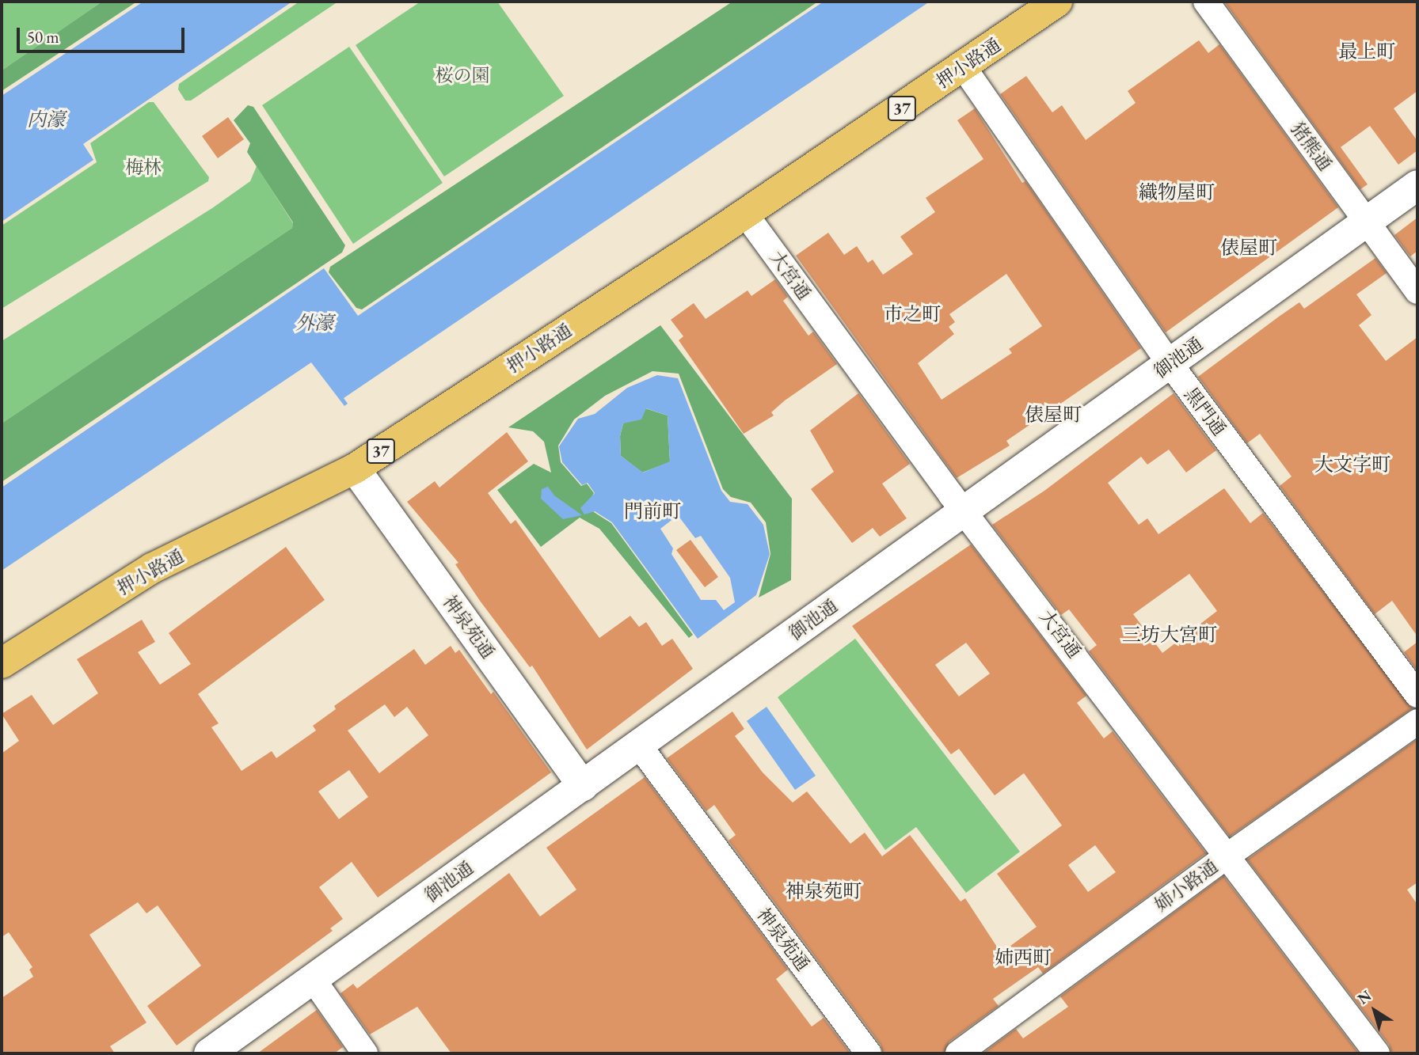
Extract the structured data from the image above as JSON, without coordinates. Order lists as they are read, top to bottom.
{
  "streets": {
    "main road": ["押小路通", "37"],
    "street": [
      "猪熊通",
      "大宮通",
      "御池通",
      "黒門通",
      "神泉苑通",
      "姉小路通"
    ]
  },
  "crossings": [
    ["押小路通", "大宮通"],
    ["押小路通", "黒門通"],
    ["押小路通", "神泉苑通"],
    ["猪熊通", "御池通"],
    ["大宮通", "御池通"],
    ["大宮通", "姉小路通"],
    ["御池通", "黒門通"],
    ["御池通", "神泉苑通"]
  ],
  "districts": [
    "最上町",
    "織物屋町",
    "俵屋町",
    "市之町",
    "俵屋町",
    "大文字町",
    "門前町",
    "三坊大宮町",
    "神泉苑町",
    "姉西町"
  ],
  "water": ["内濠", "外濠"],
  "parks": ["桜の園", "梅林"],
  "scale_bar": "50 m",
  "north": "top left"
}
